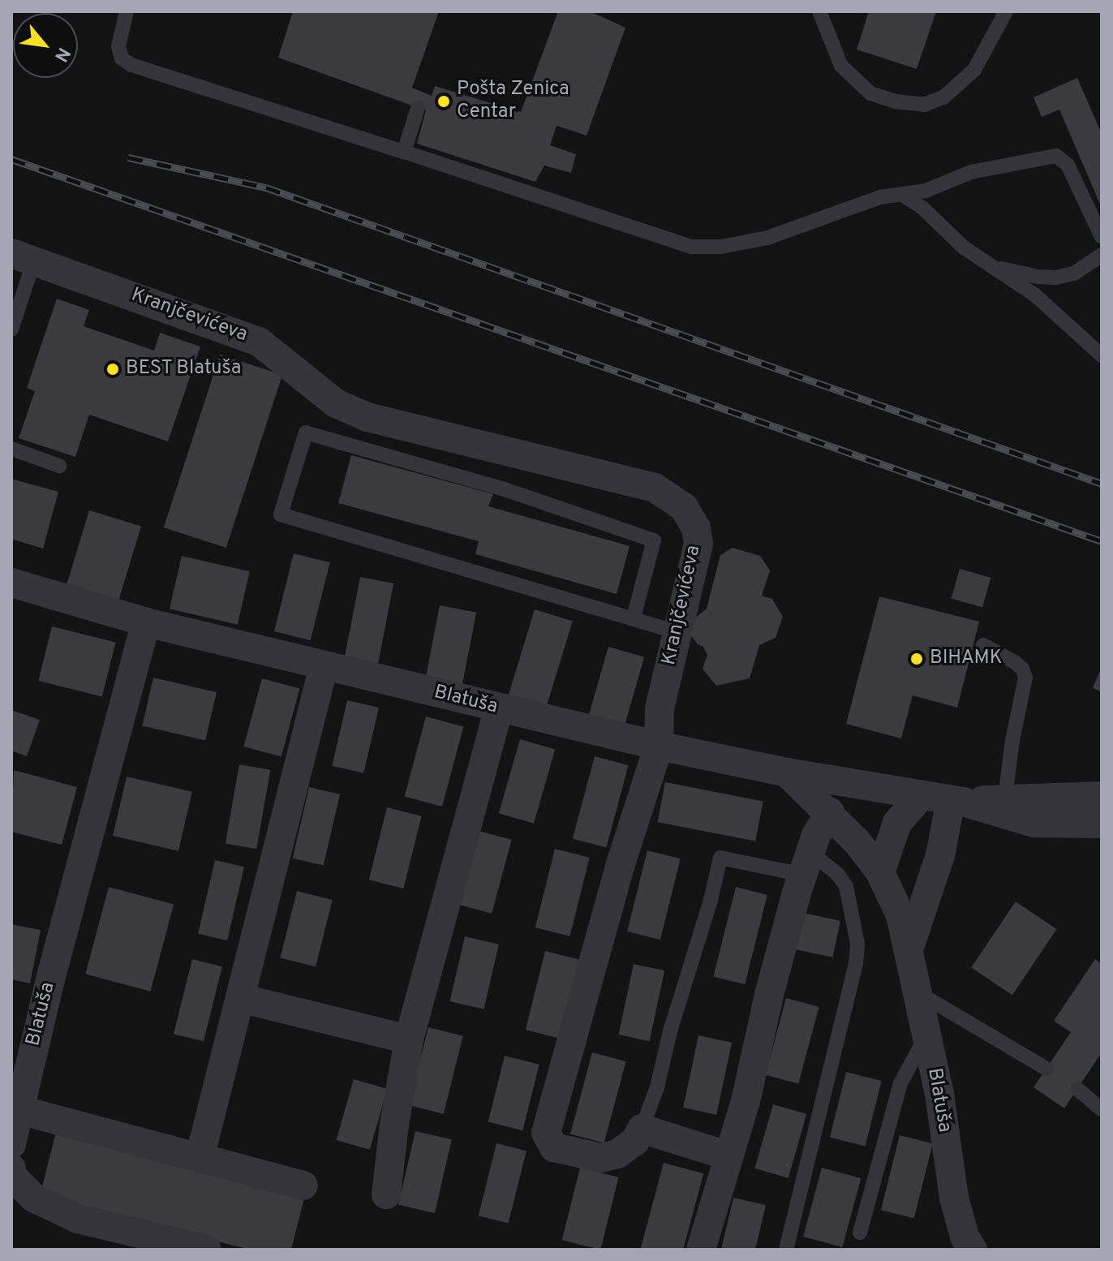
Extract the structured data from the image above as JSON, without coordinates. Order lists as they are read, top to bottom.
{
  "streets": {
    "street": ["Kranjčevićeva", "Blatuša"]
  },
  "crossings": [
    ["Kranjčevićeva", "Blatuša"]
  ],
  "places": ["Pošta Zenica Centar", "BEST Blatuša", "BIHAMK"],
  "north": "bottom right"
}
